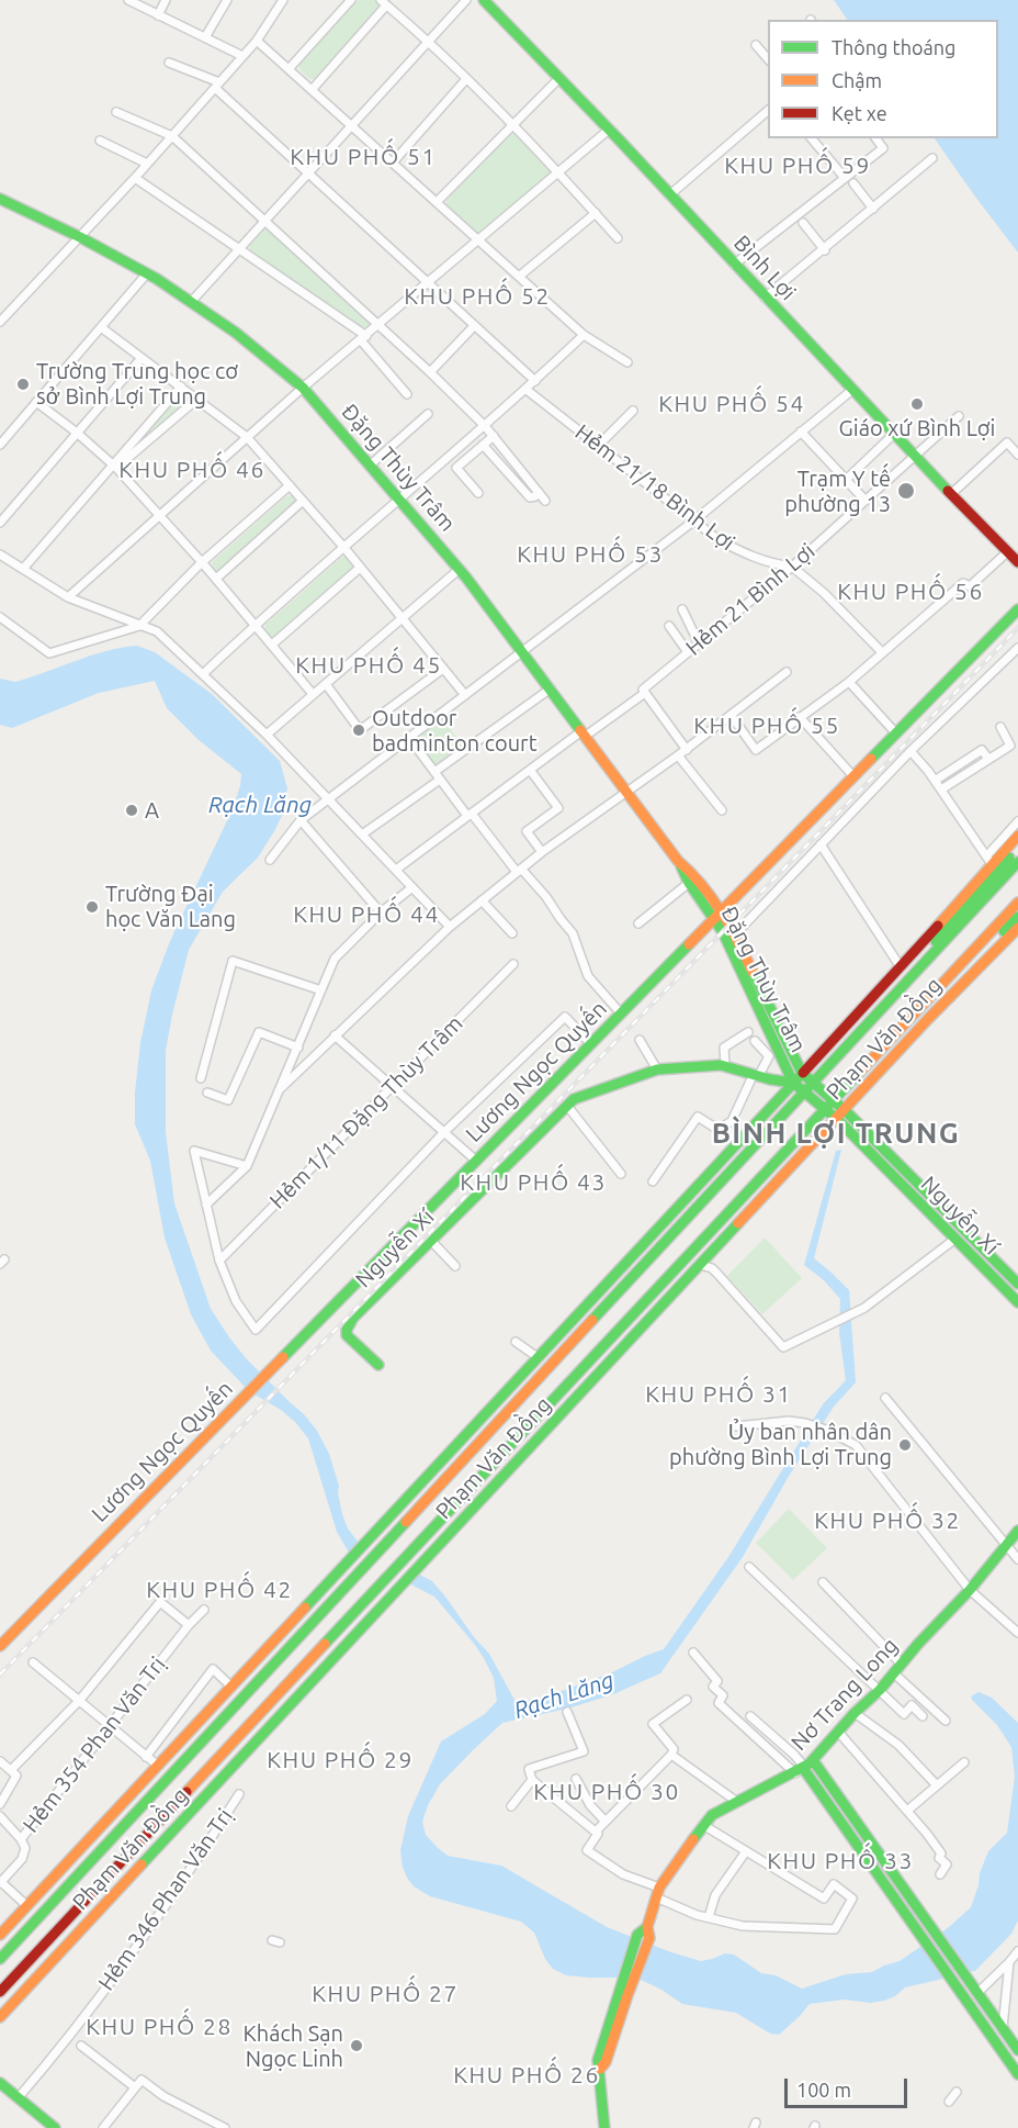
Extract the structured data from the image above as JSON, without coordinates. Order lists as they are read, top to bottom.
{
  "streets": {
    "main road": [
      "Bình Lợi",
      "Đặng Thùy Trâm",
      "Phạm Văn Đồng",
      "Lương Ngọc Quyến",
      "Nguyễn Xí",
      "Nơ Trang Long"
    ],
    "street": [
      "Hẻm 21/18 Bình Lợi",
      "Hẻm 21 Bình Lợi",
      "Hẻm 1/11 Đặng Thùy Trâm",
      "Hẻm 354 Phan Văn Trị",
      "Hẻm 346 Phan Văn Trị"
    ]
  },
  "crossings": [
    ["Bình Lợi", "Hẻm 21 Bình Lợi"],
    ["Đặng Thùy Trâm", "Hẻm 21 Bình Lợi"],
    ["Đặng Thùy Trâm", "Phạm Văn Đồng"],
    ["Đặng Thùy Trâm", "Lương Ngọc Quyến"],
    ["Đặng Thùy Trâm", "Nguyễn Xí"],
    ["Hẻm 21/18 Bình Lợi", "Hẻm 21 Bình Lợi"],
    ["Phạm Văn Đồng", "Nguyễn Xí"]
  ],
  "districts": [
    "KHU PHỐ 51",
    "KHU PHỐ 59",
    "KHU PHỐ 52",
    "KHU PHỐ 54",
    "KHU PHỐ 46",
    "KHU PHỐ 53",
    "KHU PHỐ 56",
    "KHU PHỐ 45",
    "KHU PHỐ 55",
    "KHU PHỐ 44",
    "BÌNH LỢI TRUNG",
    "KHU PHỐ 43",
    "KHU PHỐ 31",
    "KHU PHỐ 32",
    "KHU PHỐ 42",
    "KHU PHỐ 29",
    "KHU PHỐ 30",
    "KHU PHỐ 33",
    "KHU PHỐ 27",
    "KHU PHỐ 28",
    "KHU PHỐ 26"
  ],
  "water": ["Rạch Lăng"],
  "places": [
    "Trường Trung học cơ sở Bình Lợi Trung",
    "Giáo xứ Bình Lợi",
    "Trạm Y tế phường 13",
    "Outdoor badminton court",
    "A",
    "Trường Đại học Văn Lang",
    "Ủy ban nhân dân phường Bình Lợi Trung",
    "Khách Sạn Ngọc Linh"
  ],
  "legend": ["Thông thoáng", "Chậm", "Kẹt xe"],
  "scale_bar": "100 m"
}
